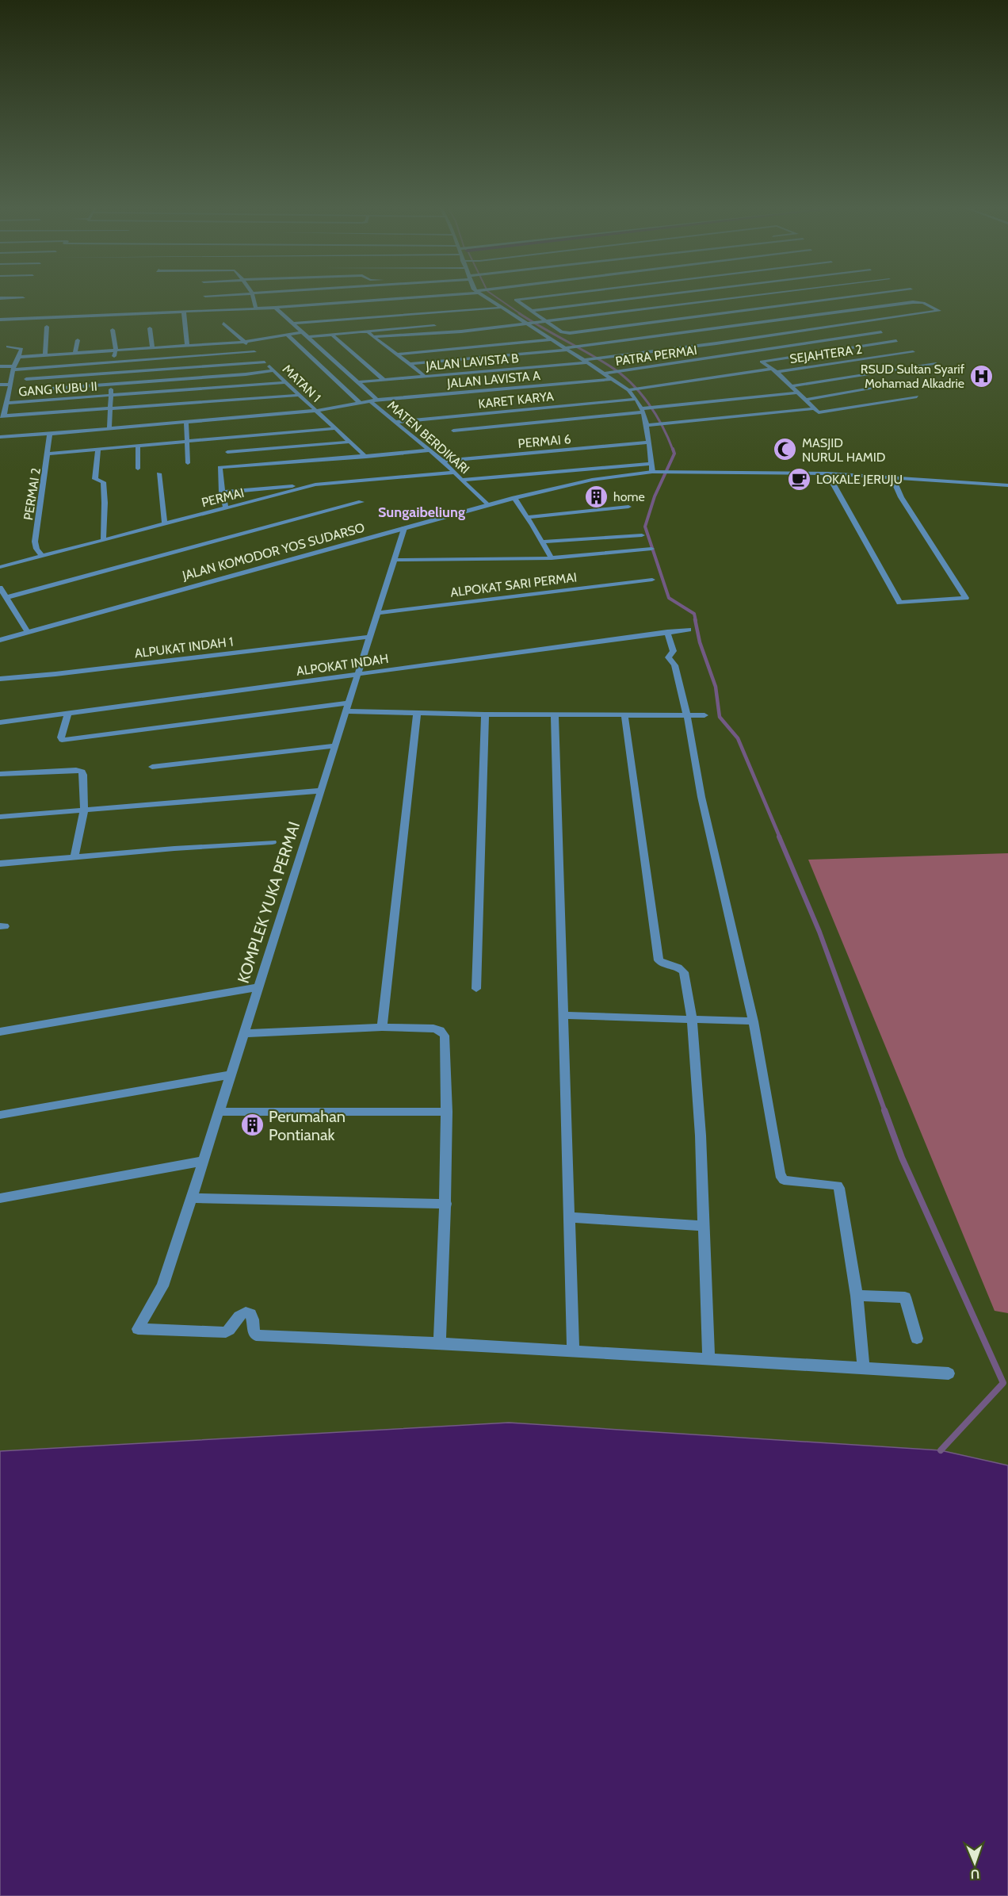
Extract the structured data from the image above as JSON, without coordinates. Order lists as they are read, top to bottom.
{
  "streets": {
    "street": [
      "SEJAHTERA 2",
      "PATRA PERMAI",
      "JALAN LAVISTA B",
      "JALAN LAVISTA A",
      "MATAN 1",
      "GANG KUBU II",
      "KARET KARYA",
      "MATEN BERDIKARI",
      "PERMAI 6",
      "PERMAI 2",
      "PERMAI",
      "JALAN KOMODOR YOS SUDARSO",
      "ALPOKAT SARI PERMAI",
      "ALPUKAT INDAH 1",
      "ALPOKAT INDAH",
      "KOMPLEK YUKA PERMAI"
    ]
  },
  "crossings": [
    ["JALAN LAVISTA B", "MATEN BERDIKARI"],
    ["JALAN LAVISTA A", "MATEN BERDIKARI"],
    ["MATAN 1", "GANG KUBU II"],
    ["KARET KARYA", "MATEN BERDIKARI"],
    ["MATEN BERDIKARI", "PERMAI 6"],
    ["MATEN BERDIKARI", "PERMAI"],
    ["MATEN BERDIKARI", "JALAN KOMODOR YOS SUDARSO"],
    ["PERMAI 2", "PERMAI"],
    ["JALAN KOMODOR YOS SUDARSO", "KOMPLEK YUKA PERMAI"],
    ["ALPOKAT SARI PERMAI", "KOMPLEK YUKA PERMAI"],
    ["ALPUKAT INDAH 1", "KOMPLEK YUKA PERMAI"],
    ["ALPOKAT INDAH", "KOMPLEK YUKA PERMAI"]
  ],
  "districts": ["Sungaibeliung"],
  "places": {
    "hospital": ["RSUD Sultan Syarif Mohamad Alkadrie"],
    "mosque": ["MASJID NURUL HAMID"],
    "cafe": ["LOKALE JERUJU"],
    "building": ["home", "Perumahan Pontianak"]
  },
  "north": "bottom"
}
